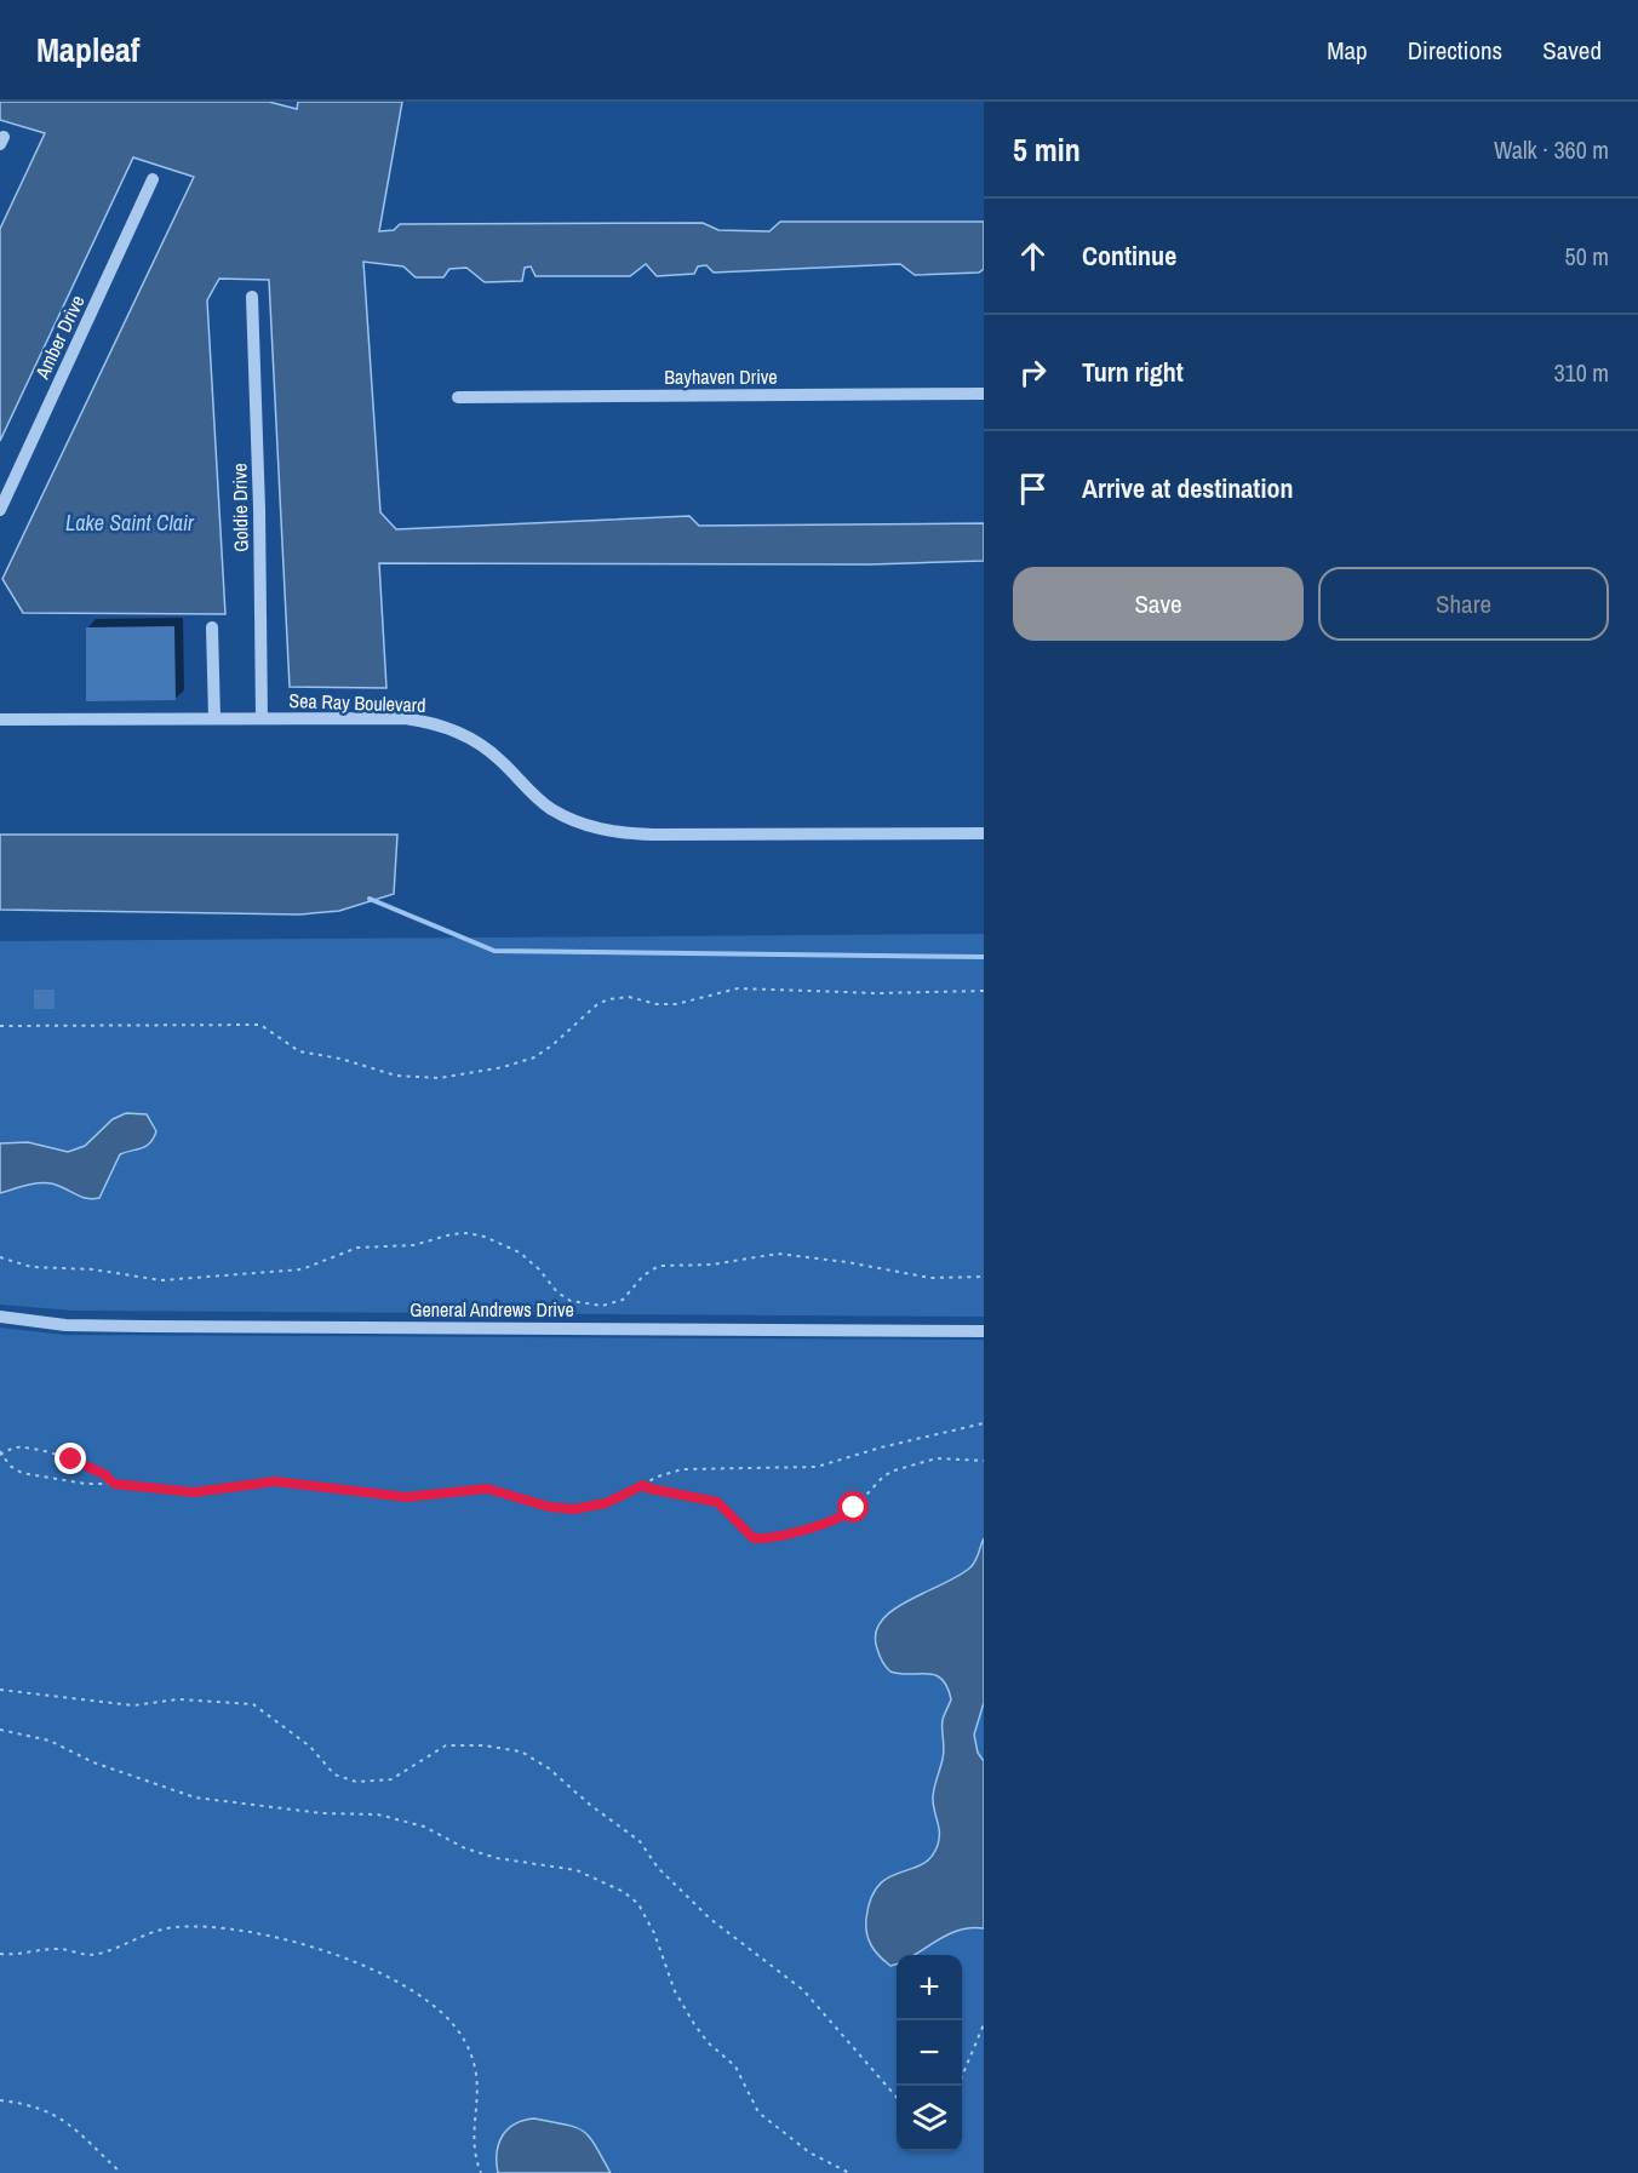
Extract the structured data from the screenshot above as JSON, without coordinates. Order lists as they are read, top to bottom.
{
  "streets": {
    "street": [
      "Amber Drive",
      "Bayhaven Drive",
      "Goldie Drive",
      "Sea Ray Boulevard",
      "General Andrews Drive"
    ]
  },
  "crossings": [
    ["Goldie Drive", "Sea Ray Boulevard"]
  ],
  "water": ["Lake Saint Clair"],
  "page": {
    "header": "Mapleaf",
    "nav": ["Map", "Directions", "Saved"],
    "heading": ["5 min", "Walk · 360 m"],
    "list": [
      ["Continue", "50 m"],
      ["Turn right", "310 m"],
      "Arrive at destination"
    ],
    "buttons": ["Save", "Share"],
    "map_buttons": ["+", "−"]
  }
}
